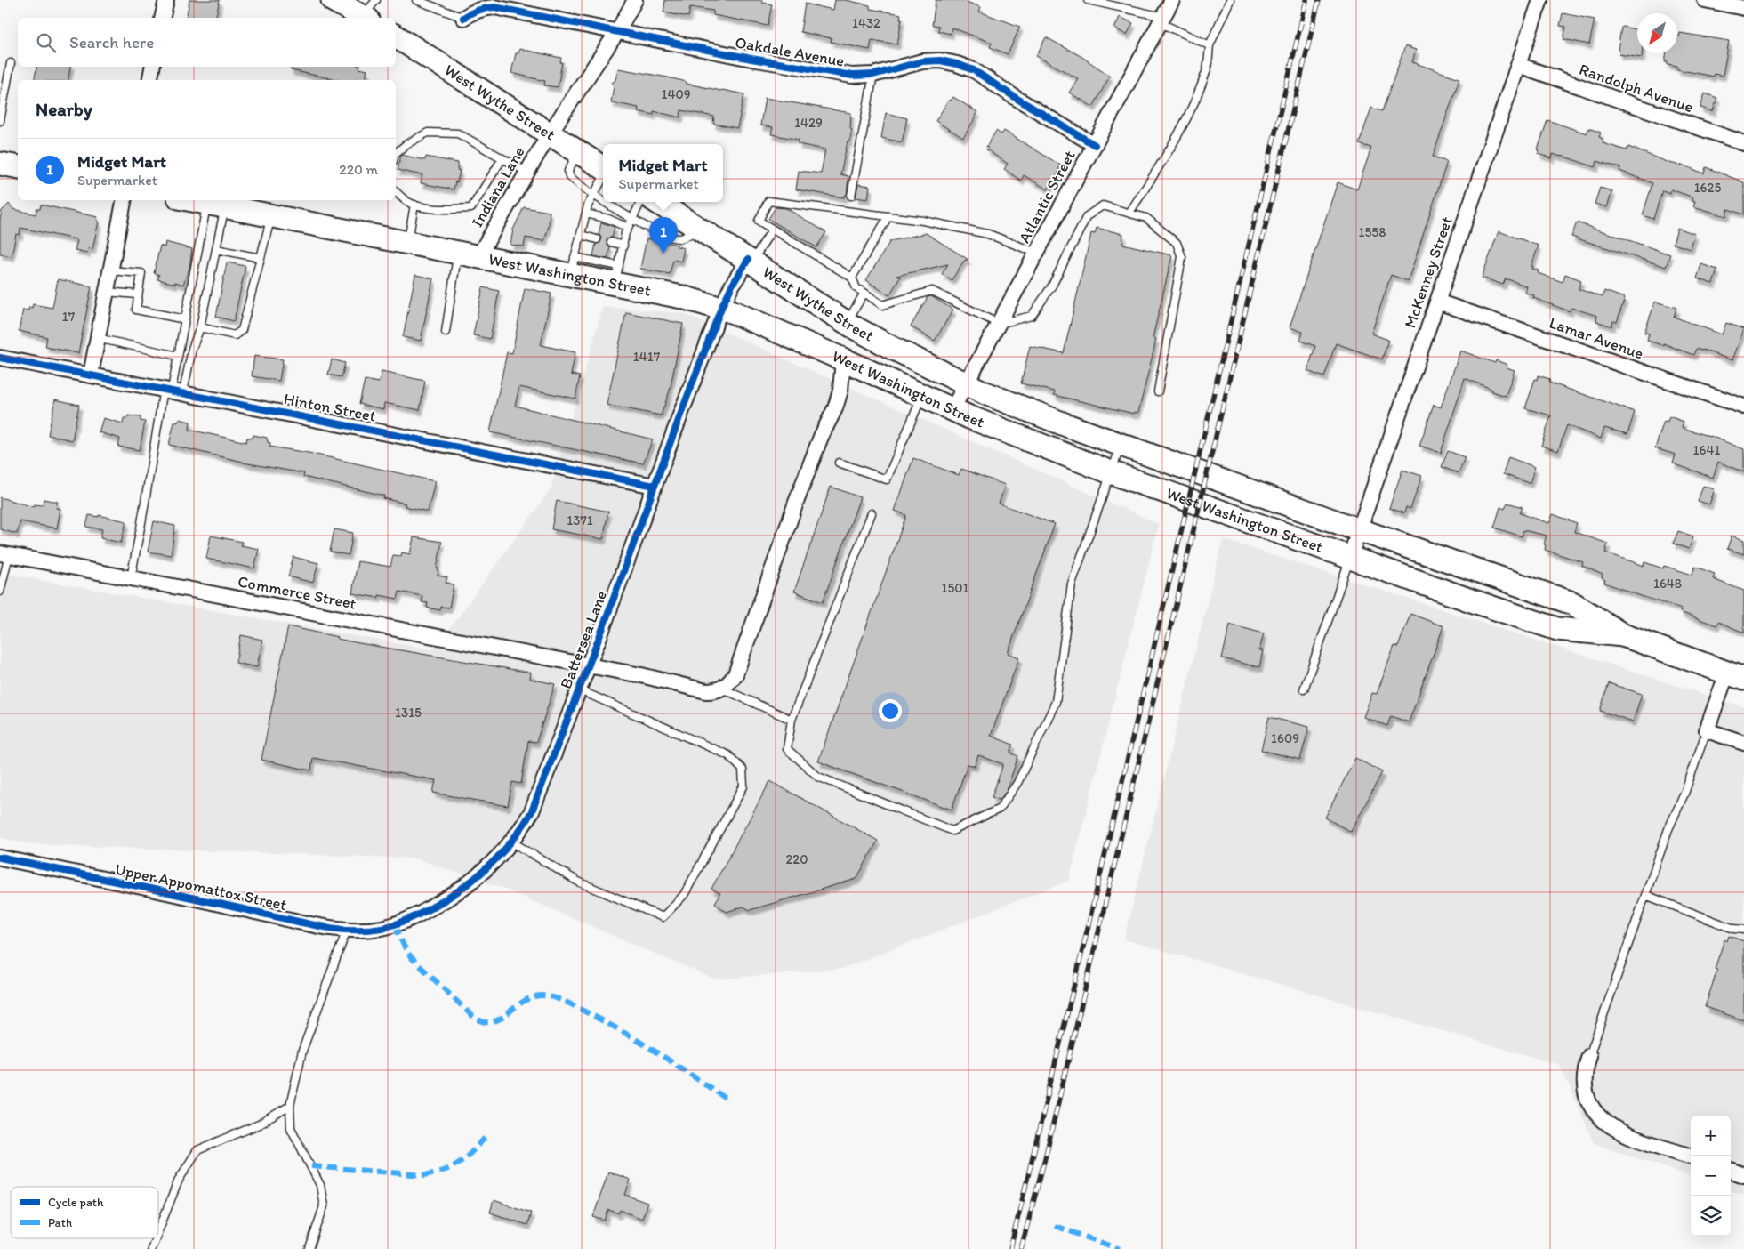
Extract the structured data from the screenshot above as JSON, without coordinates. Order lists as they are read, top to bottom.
{
  "streets": {
    "main road": ["West Wythe Street", "West Washington Street"],
    "street": [
      "Oakdale Avenue",
      "Randolph Avenue",
      "Indiana Lane",
      "Atlantic Street",
      "McKenney Street",
      "Lamar Avenue",
      "Hinton Street",
      "Commerce Street",
      "Battersea Lane",
      "Upper Appomattox Street"
    ]
  },
  "crossings": [
    ["Oakdale Avenue", "Indiana Lane"],
    ["Oakdale Avenue", "Atlantic Street"],
    ["Randolph Avenue", "McKenney Street"],
    ["West Wythe Street", "Indiana Lane"],
    ["West Wythe Street", "Atlantic Street"],
    ["West Wythe Street", "West Washington Street"],
    ["West Wythe Street", "Battersea Lane"],
    ["Indiana Lane", "West Washington Street"],
    ["Atlantic Street", "West Washington Street"],
    ["McKenney Street", "West Washington Street"],
    ["McKenney Street", "Lamar Avenue"],
    ["West Washington Street", "Battersea Lane"],
    ["Hinton Street", "Battersea Lane"],
    ["Commerce Street", "Battersea Lane"],
    ["Battersea Lane", "Upper Appomattox Street"]
  ],
  "house_numbers": [
    "1432",
    "1409",
    "1429",
    "1625",
    "1558",
    "17",
    "1417",
    "1641",
    "1371",
    "1648",
    "1501",
    "1315",
    "1609",
    "220"
  ],
  "legend": ["Cycle path", "Path"],
  "north": "bottom left",
  "page": {
    "search": "Search here",
    "heading": "Nearby",
    "list": [
      {
        "mark": "1",
        "name": "Midget Mart",
        "note": "Supermarket",
        "value": "220 m"
      }
    ],
    "popup": ["Midget Mart", "Supermarket"],
    "pins": "1",
    "map_buttons": ["+", "−"]
  }
}
